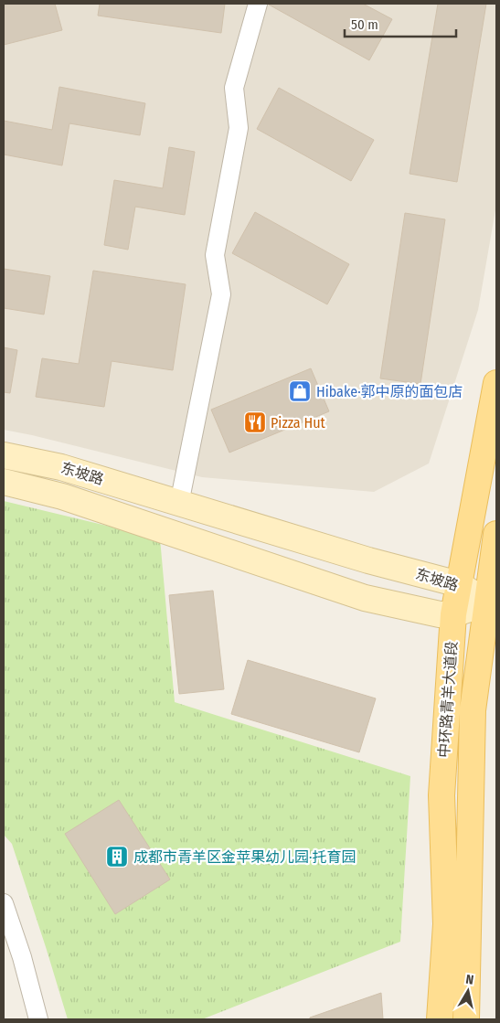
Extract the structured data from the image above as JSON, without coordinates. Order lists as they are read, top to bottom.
{
  "streets": {
    "main road": ["东坡路", "中环路青羊大道段"]
  },
  "crossings": [
    ["东坡路", "中环路青羊大道段"]
  ],
  "places": {
    "shop": ["Hibake·郭中原的面包店"],
    "restaurant": ["Pizza Hut"],
    "building": ["成都市青羊区金苹果幼儿园·托育园"]
  },
  "scale_bar": "50 m",
  "north": "top"
}
